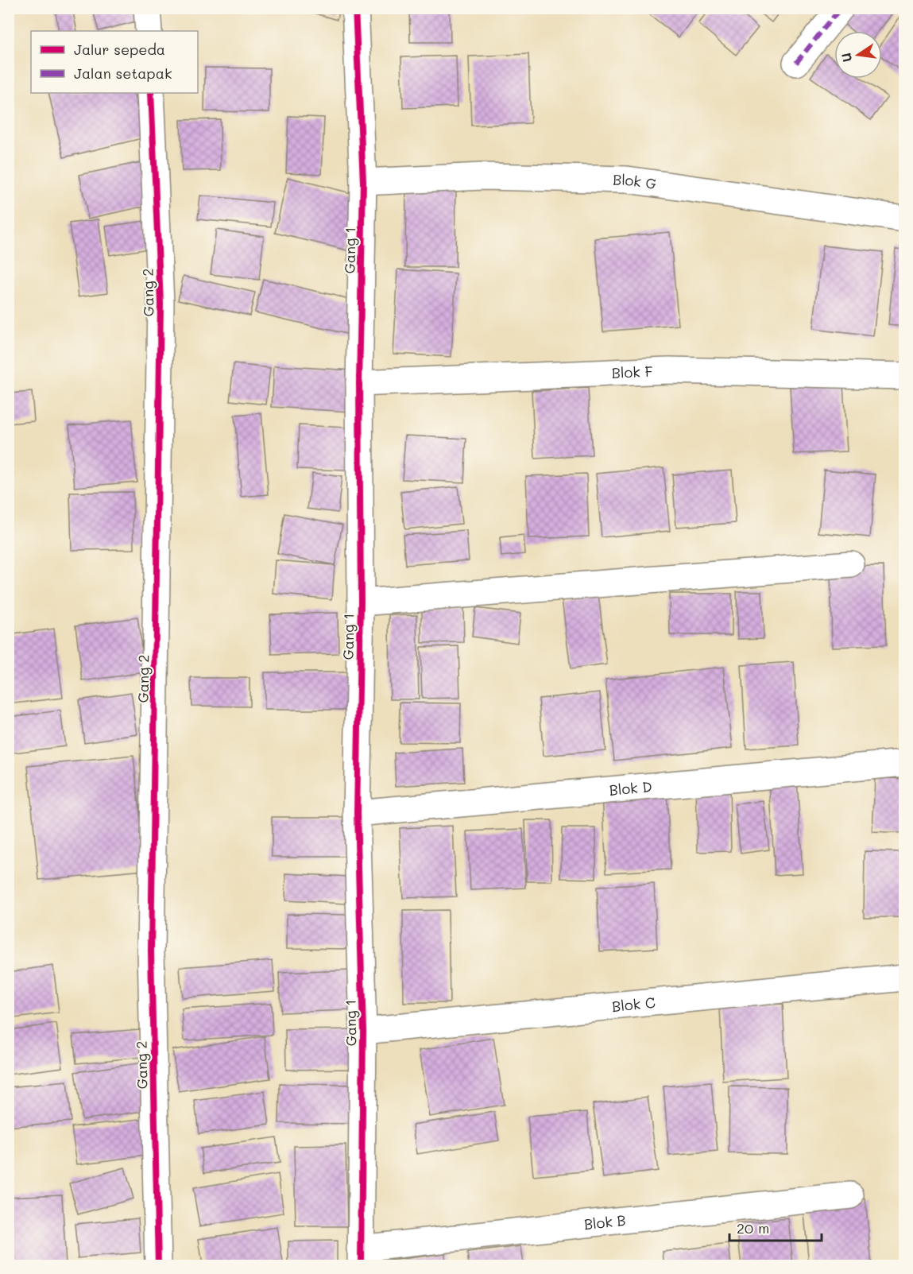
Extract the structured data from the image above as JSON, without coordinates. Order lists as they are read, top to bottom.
{
  "streets": {
    "street": [
      "Blok G",
      "Gang 1",
      "Gang 2",
      "Blok F",
      "Blok D",
      "Blok C",
      "Blok B"
    ]
  },
  "crossings": [
    ["Blok G", "Gang 1"],
    ["Gang 1", "Blok F"],
    ["Gang 1", "Blok D"],
    ["Gang 1", "Blok C"],
    ["Gang 1", "Blok B"]
  ],
  "legend": ["Jalur sepeda", "Jalan setapak"],
  "scale_bar": "20 m",
  "north": "left"
}
